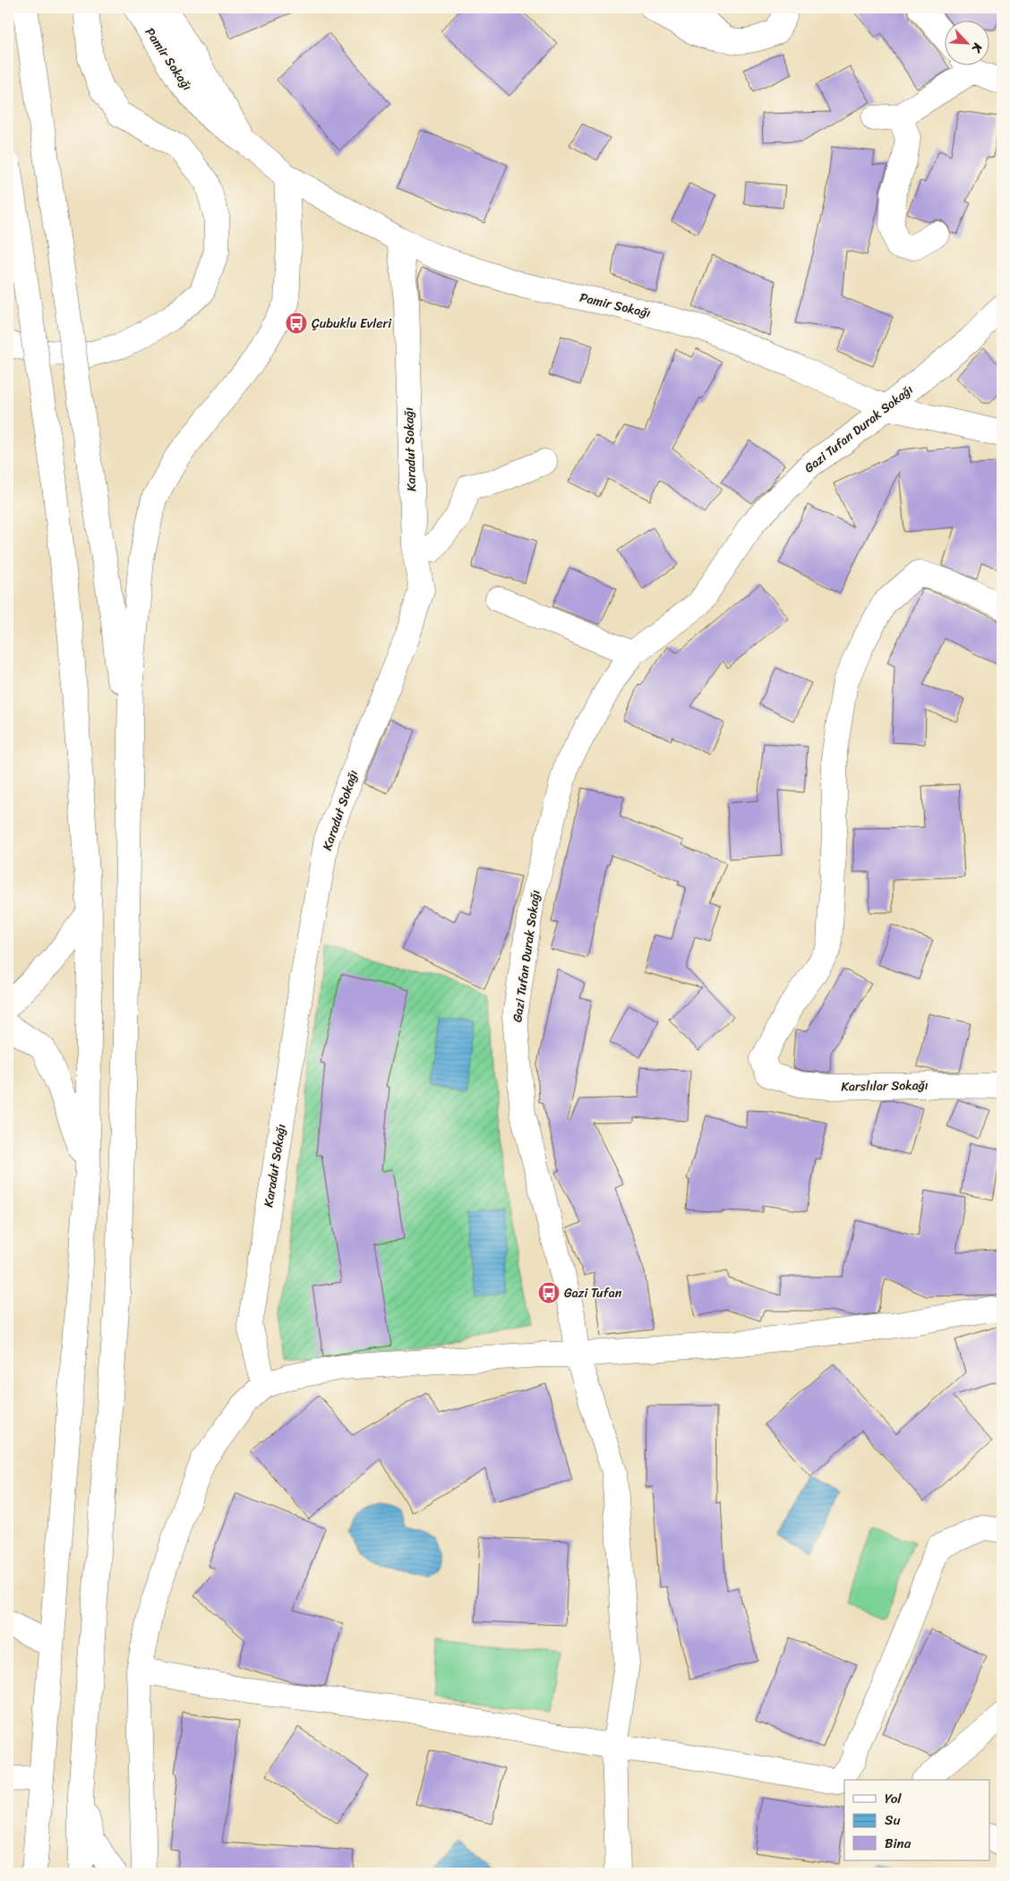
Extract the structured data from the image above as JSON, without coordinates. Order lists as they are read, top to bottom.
{
  "streets": {
    "main road": [
      "Pamir Sokağı",
      "Gazi Tufan Durak Sokağı",
      "Karadut Sokağı",
      "Karslılar Sokağı"
    ]
  },
  "crossings": [
    ["Pamir Sokağı", "Gazi Tufan Durak Sokağı"],
    ["Pamir Sokağı", "Karadut Sokağı"]
  ],
  "places": {
    "bus stop": ["Çubuklu Evleri", "Gazi Tufan"]
  },
  "legend": ["Yol", "Su", "Bina"],
  "north": "bottom right"
}
